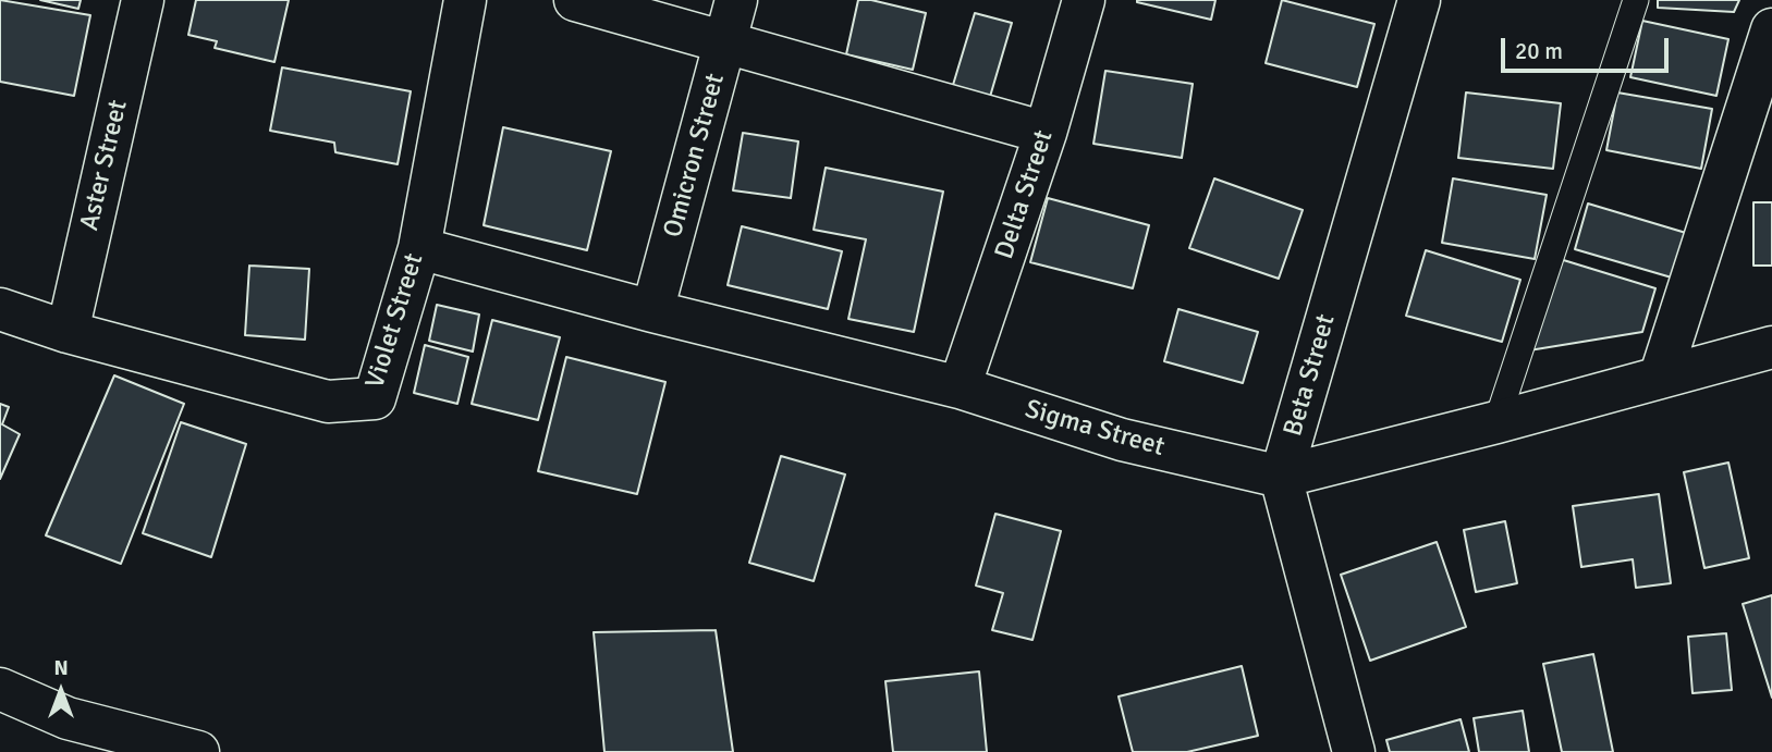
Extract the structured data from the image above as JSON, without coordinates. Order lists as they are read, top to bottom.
{
  "streets": {
    "street": [
      "Omicron Street",
      "Aster Street",
      "Delta Street",
      "Violet Street",
      "Beta Street",
      "Sigma Street"
    ]
  },
  "crossings": [
    ["Omicron Street", "Sigma Street"],
    ["Aster Street", "Violet Street"],
    ["Delta Street", "Sigma Street"],
    ["Violet Street", "Sigma Street"],
    ["Beta Street", "Sigma Street"]
  ],
  "scale_bar": "20 m",
  "north": "top"
}
